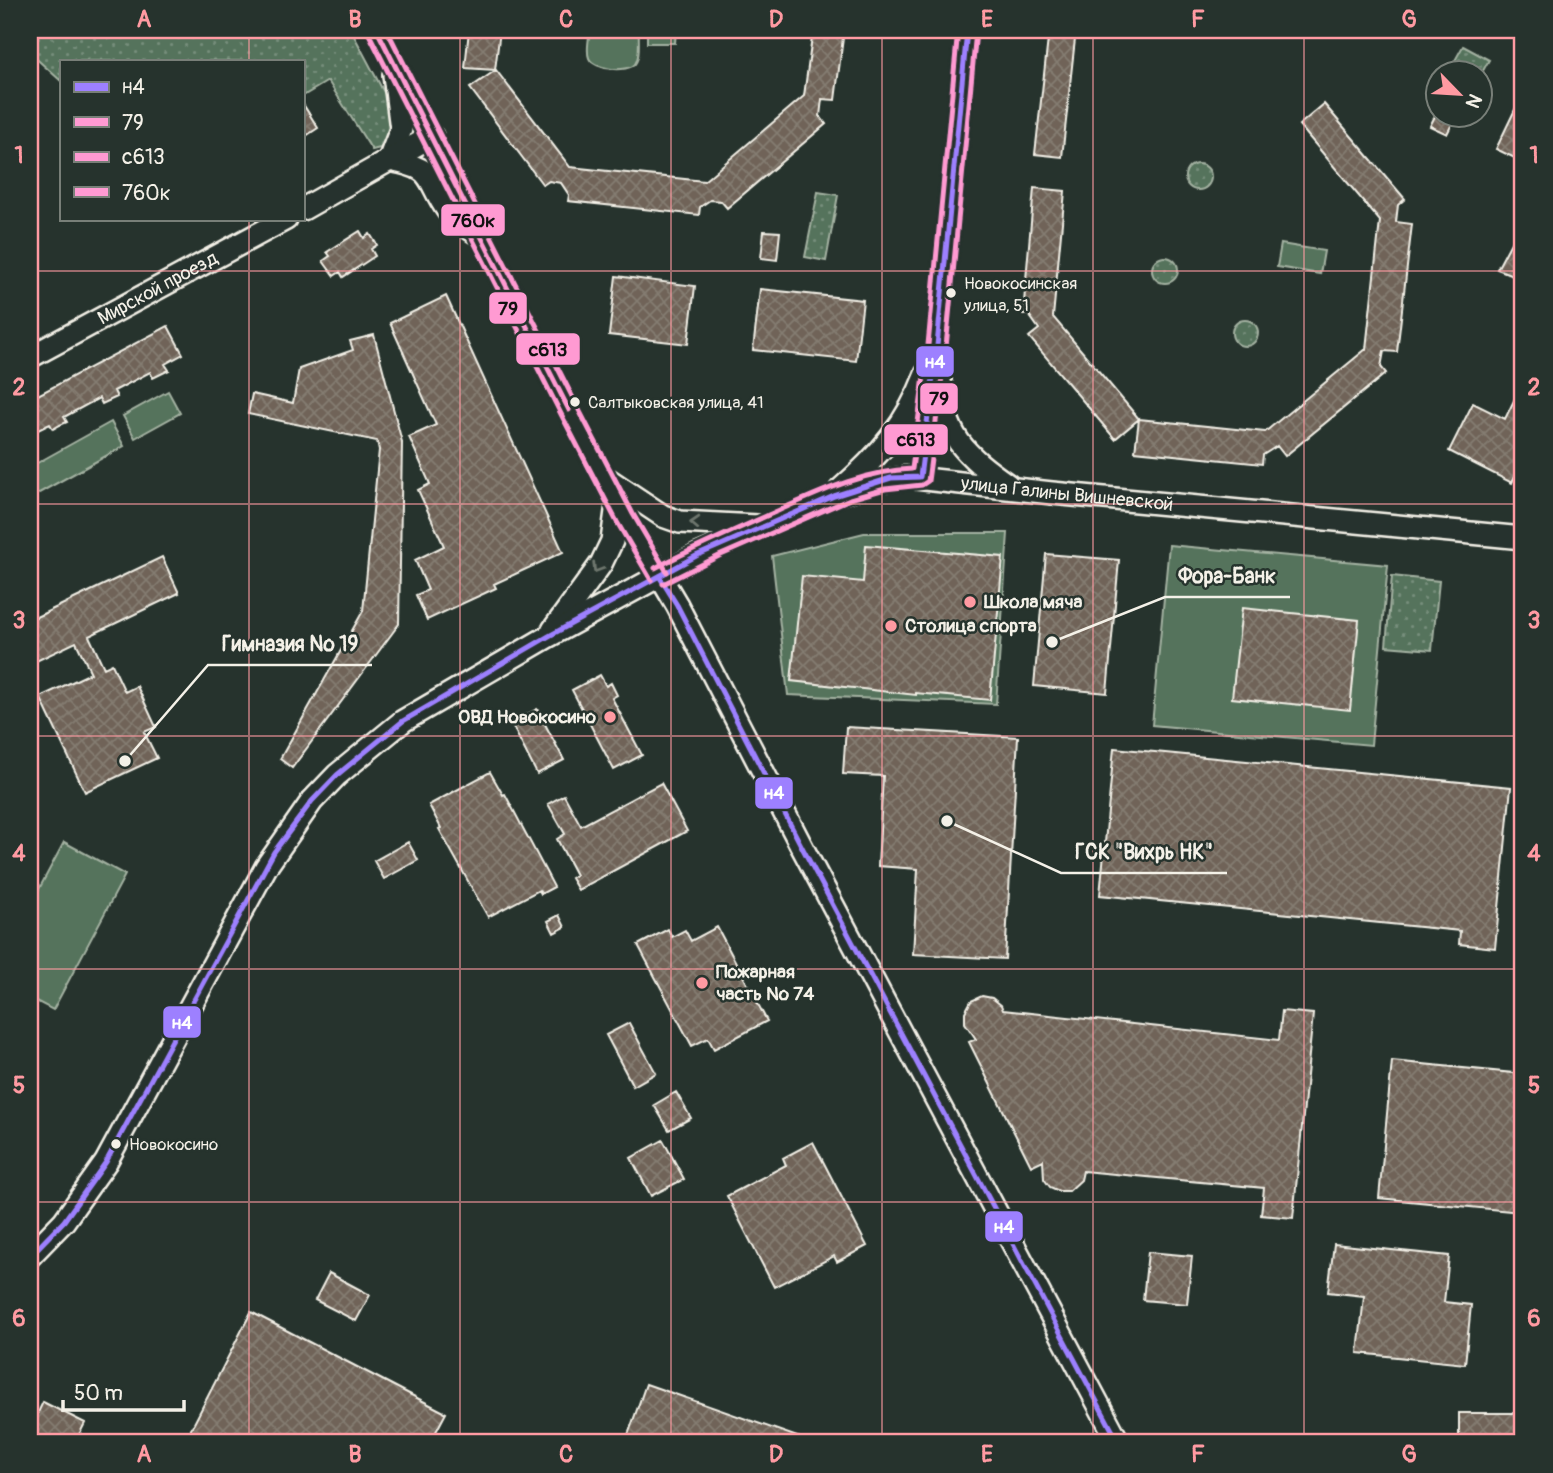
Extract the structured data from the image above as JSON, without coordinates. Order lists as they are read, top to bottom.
{
  "streets": {
    "street": ["Мирской проезд", "улица Галины Вишневской"]
  },
  "places": [
    "Новокосинская улица, 51",
    "Салтыковская улица, 41",
    "Школа мяча",
    "Столица спорта",
    "Фора-Банк",
    "ОВД Новокосино",
    "Гимназия № 19",
    "ГСК \"Вихрь НК\"",
    "Пожарная часть № 74",
    "Новокосино"
  ],
  "lines": [
    "transit line н4",
    "transit line с613",
    "transit line 760к",
    "transit line 79"
  ],
  "legend": [
    "н4",
    "79",
    "с613",
    "760к"
  ],
  "scale_bar": "50 m",
  "north": "bottom right",
  "grid": {
    "columns": [
      "A",
      "B",
      "C",
      "D",
      "E",
      "F",
      "G"
    ],
    "rows": [
      "1",
      "2",
      "3",
      "4",
      "5",
      "6"
    ]
  }
}
